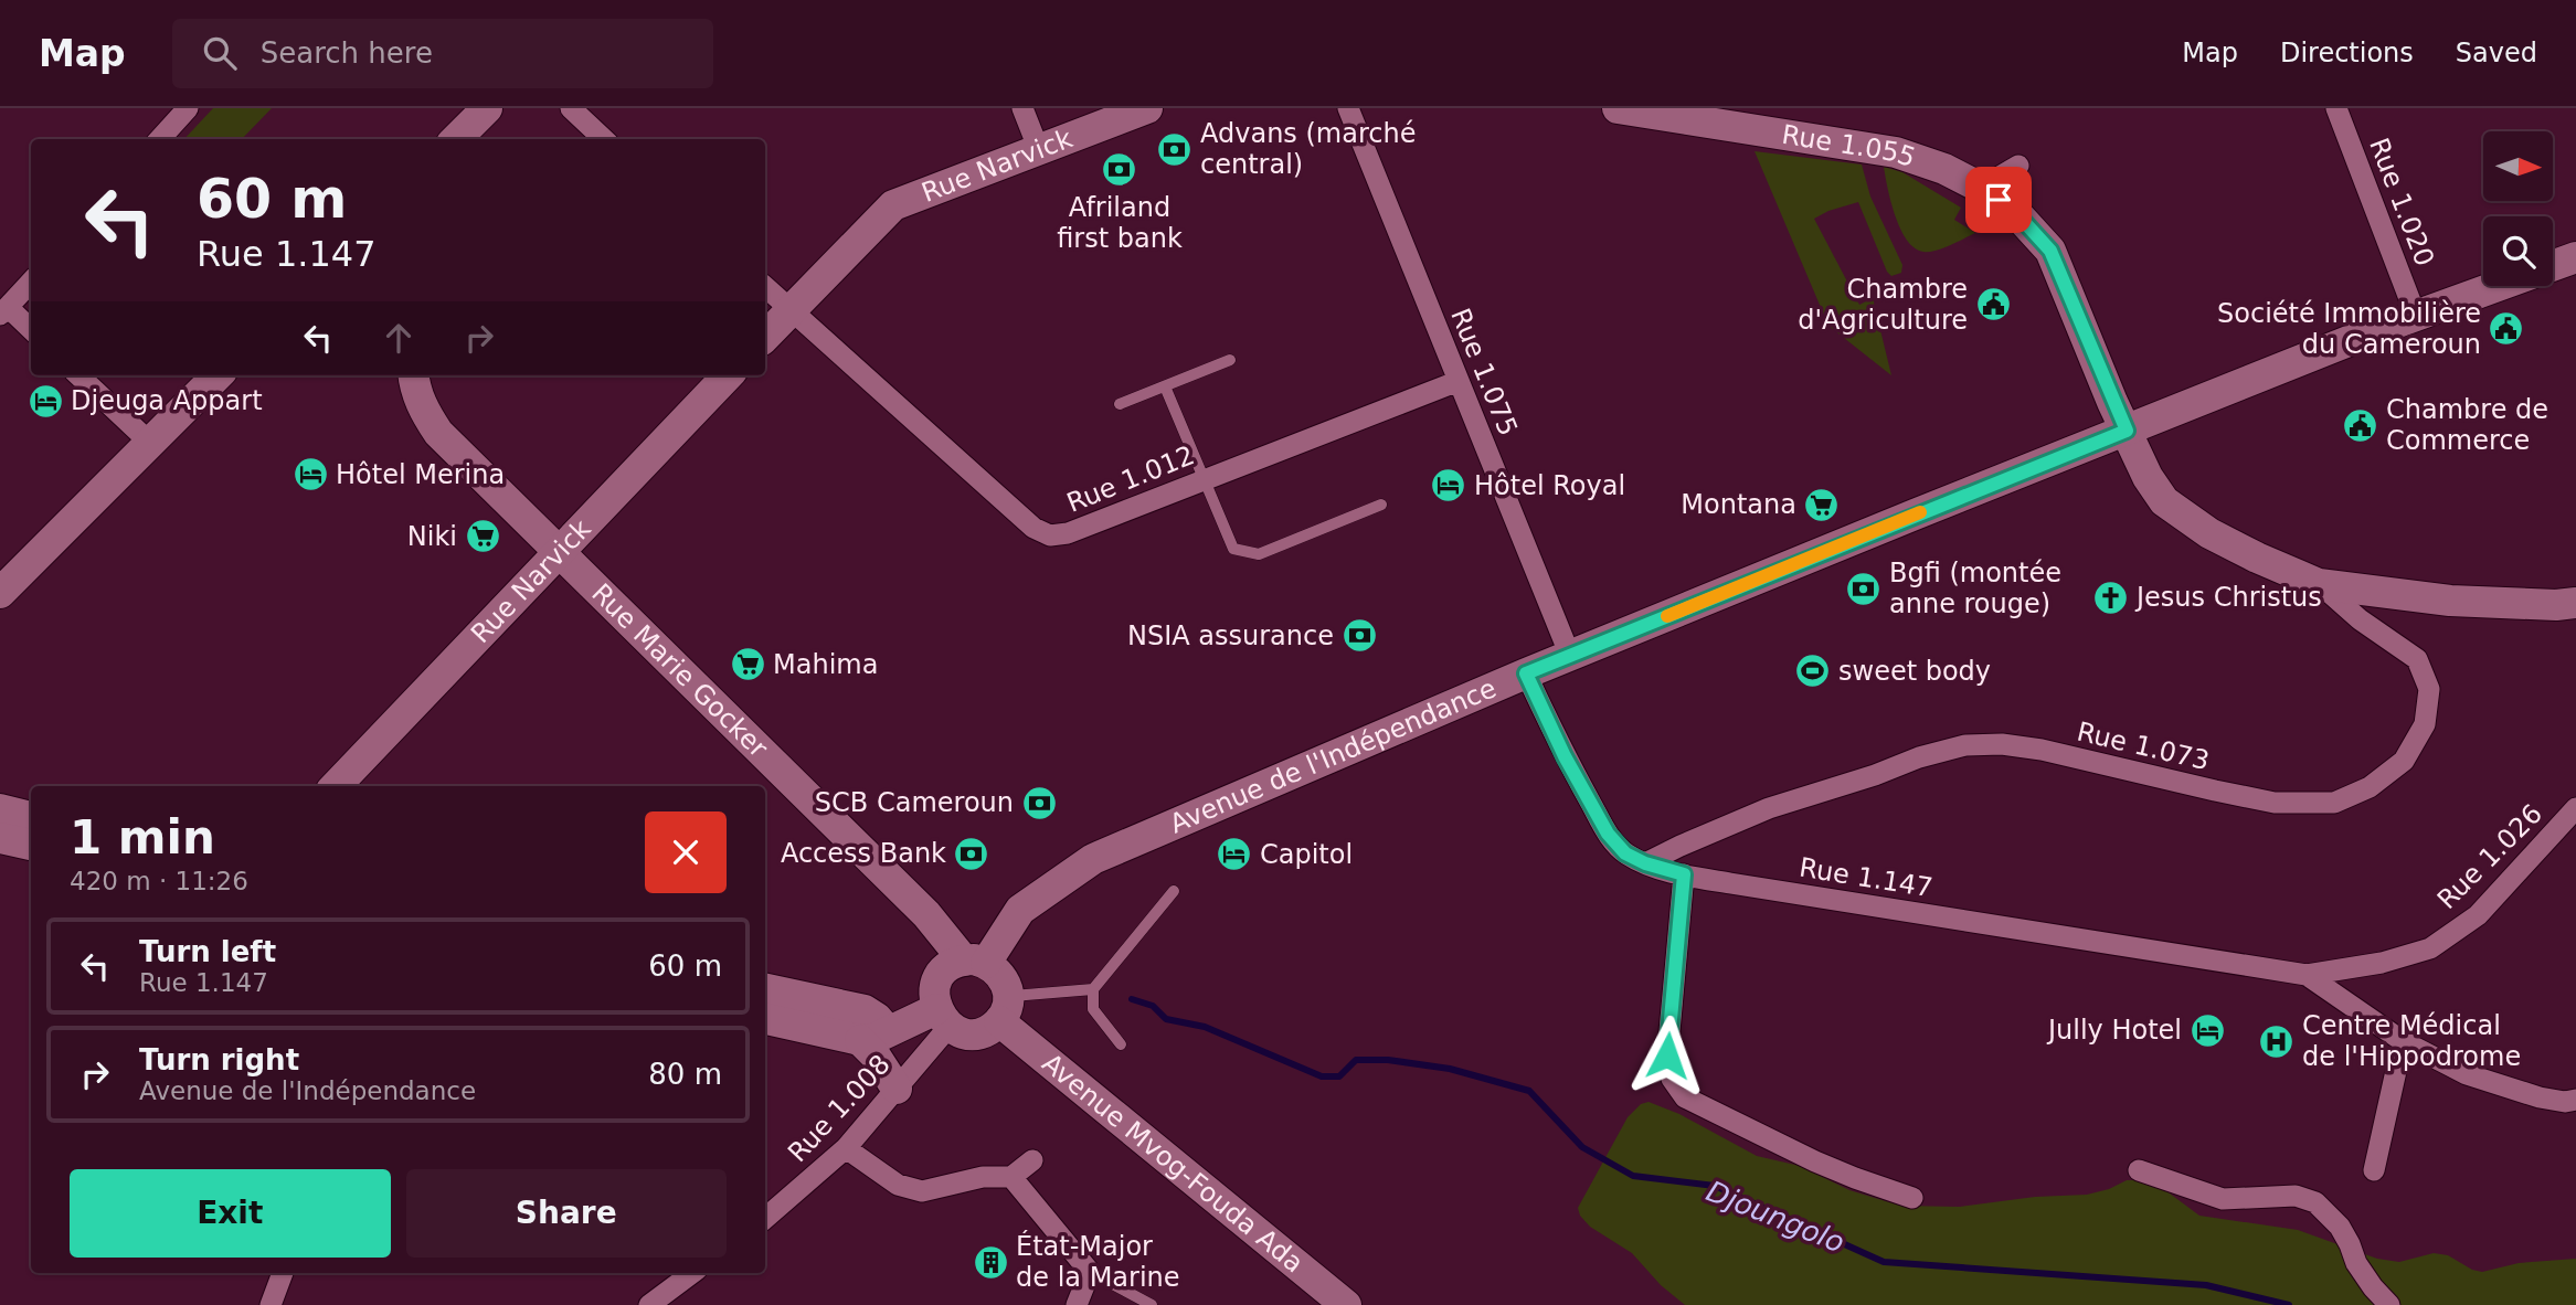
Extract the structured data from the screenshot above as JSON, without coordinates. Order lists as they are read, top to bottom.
{
  "streets": {
    "main road": [
      "Rue 1.055",
      "Rue Narvick",
      "Rue Marie Gocker",
      "Avenue de l'Indépendance",
      "Avenue Mvog-Fouda Ada"
    ],
    "street": [
      "Rue 1.020",
      "Rue 1.075",
      "Rue 1.012",
      "Rue 1.073",
      "Rue 1.026",
      "Rue 1.147",
      "Rue 1.008"
    ]
  },
  "crossings": [
    ["Rue 1.055", "Rue 1.073"],
    ["Rue 1.055", "Avenue de l'Indépendance"],
    ["Rue Narvick", "Rue 1.012"],
    ["Rue Narvick", "Rue Marie Gocker"],
    ["Rue 1.020", "Avenue de l'Indépendance"],
    ["Rue 1.075", "Rue 1.012"],
    ["Rue 1.075", "Avenue de l'Indépendance"],
    ["Rue Marie Gocker", "Avenue de l'Indépendance"],
    ["Rue Marie Gocker", "Rue 1.008"],
    ["Rue Marie Gocker", "Avenue Mvog-Fouda Ada"],
    ["Rue 1.073", "Rue 1.147"],
    ["Avenue de l'Indépendance", "Rue 1.147"],
    ["Avenue de l'Indépendance", "Rue 1.008"],
    ["Avenue de l'Indépendance", "Avenue Mvog-Fouda Ada"],
    ["Rue 1.026", "Rue 1.147"],
    ["Rue 1.008", "Avenue Mvog-Fouda Ada"]
  ],
  "water": ["Djoungolo"],
  "places": {
    "bank": [
      "Advans (marché central)",
      "Afriland first bank",
      "Bgfi (montée anne rouge)",
      "NSIA assurance",
      "SCB Cameroun",
      "Access Bank"
    ],
    "public building": ["Chambre d'Agriculture", "Société Immobilière du Cameroun", "Chambre de Commerce"],
    "hotel": [
      "Djeuga Appart",
      "Hôtel Merina",
      "Hôtel Royal",
      "Capitol",
      "Jully Hotel"
    ],
    "supermarket": ["Montana", "Niki", "Mahima"],
    "church": ["Jesus Christus"],
    "sports": ["sweet body"],
    "hospital": ["Centre Médical de l'Hippodrome"],
    "building": ["État-Major de la Marine"]
  },
  "north": "right",
  "page": {
    "header": "Map",
    "search": "Search here",
    "nav": ["Map", "Directions", "Saved"],
    "turn": ["60 m", "Rue 1.147"],
    "heading": ["1 min", "420 m · 11:26"],
    "list": [
      {
        "name": "Turn left",
        "note": "Rue 1.147",
        "value": "60 m"
      },
      {
        "name": "Turn right",
        "note": "Avenue de l'Indépendance",
        "value": "80 m"
      }
    ],
    "buttons": ["Exit", "Share"]
  }
}
